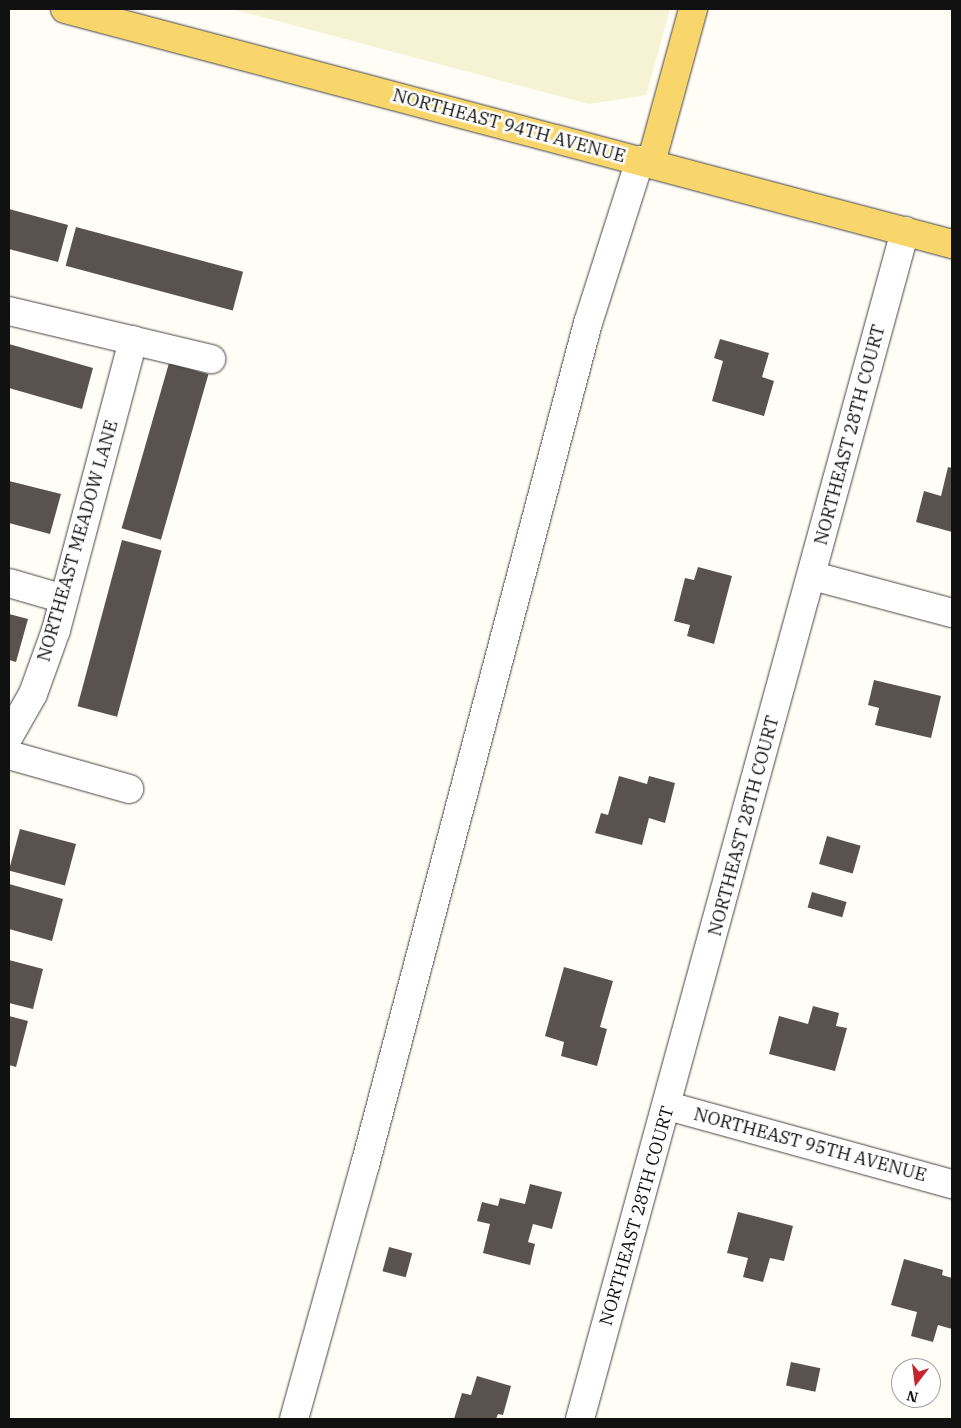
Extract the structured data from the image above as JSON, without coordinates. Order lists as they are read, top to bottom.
{
  "streets": {
    "main road": ["NORTHEAST 94TH AVENUE"],
    "street": ["NORTHEAST 28TH COURT", "NORTHEAST MEADOW LANE", "NORTHEAST 95TH AVENUE"]
  },
  "crossings": [
    ["NORTHEAST 94TH AVENUE", "NORTHEAST 28TH COURT"],
    ["NORTHEAST 28TH COURT", "NORTHEAST 95TH AVENUE"]
  ],
  "north": "bottom"
}
